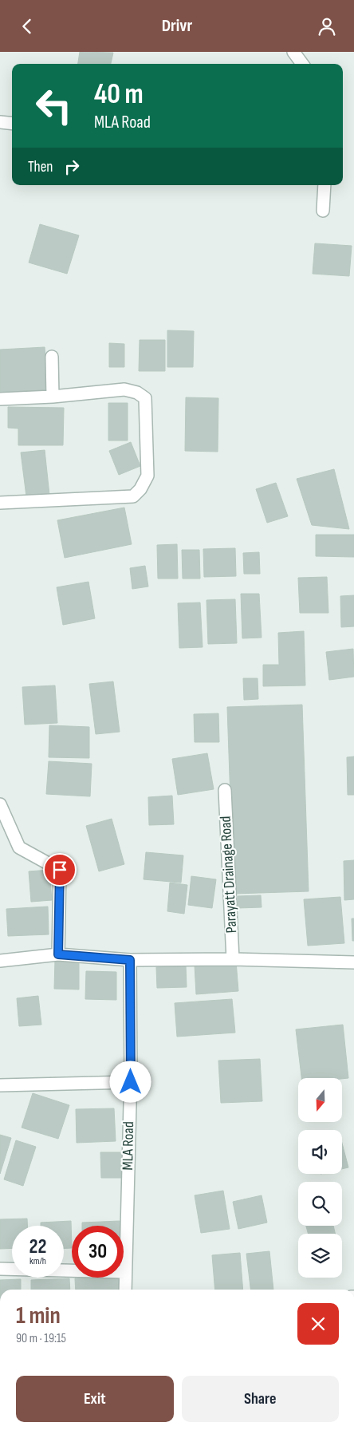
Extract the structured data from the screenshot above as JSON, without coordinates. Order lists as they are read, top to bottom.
{
  "streets": {
    "street": ["Parayatt Drainage Road", "MLA Road"]
  },
  "north": "bottom",
  "page": {
    "header": "Drivr",
    "turn": ["40 m", "MLA Road"],
    "then": "Then",
    "speed": "22 km/h",
    "limit": "30",
    "heading": ["1 min", "90 m · 19:15"],
    "buttons": ["Exit", "Share"]
  }
}
